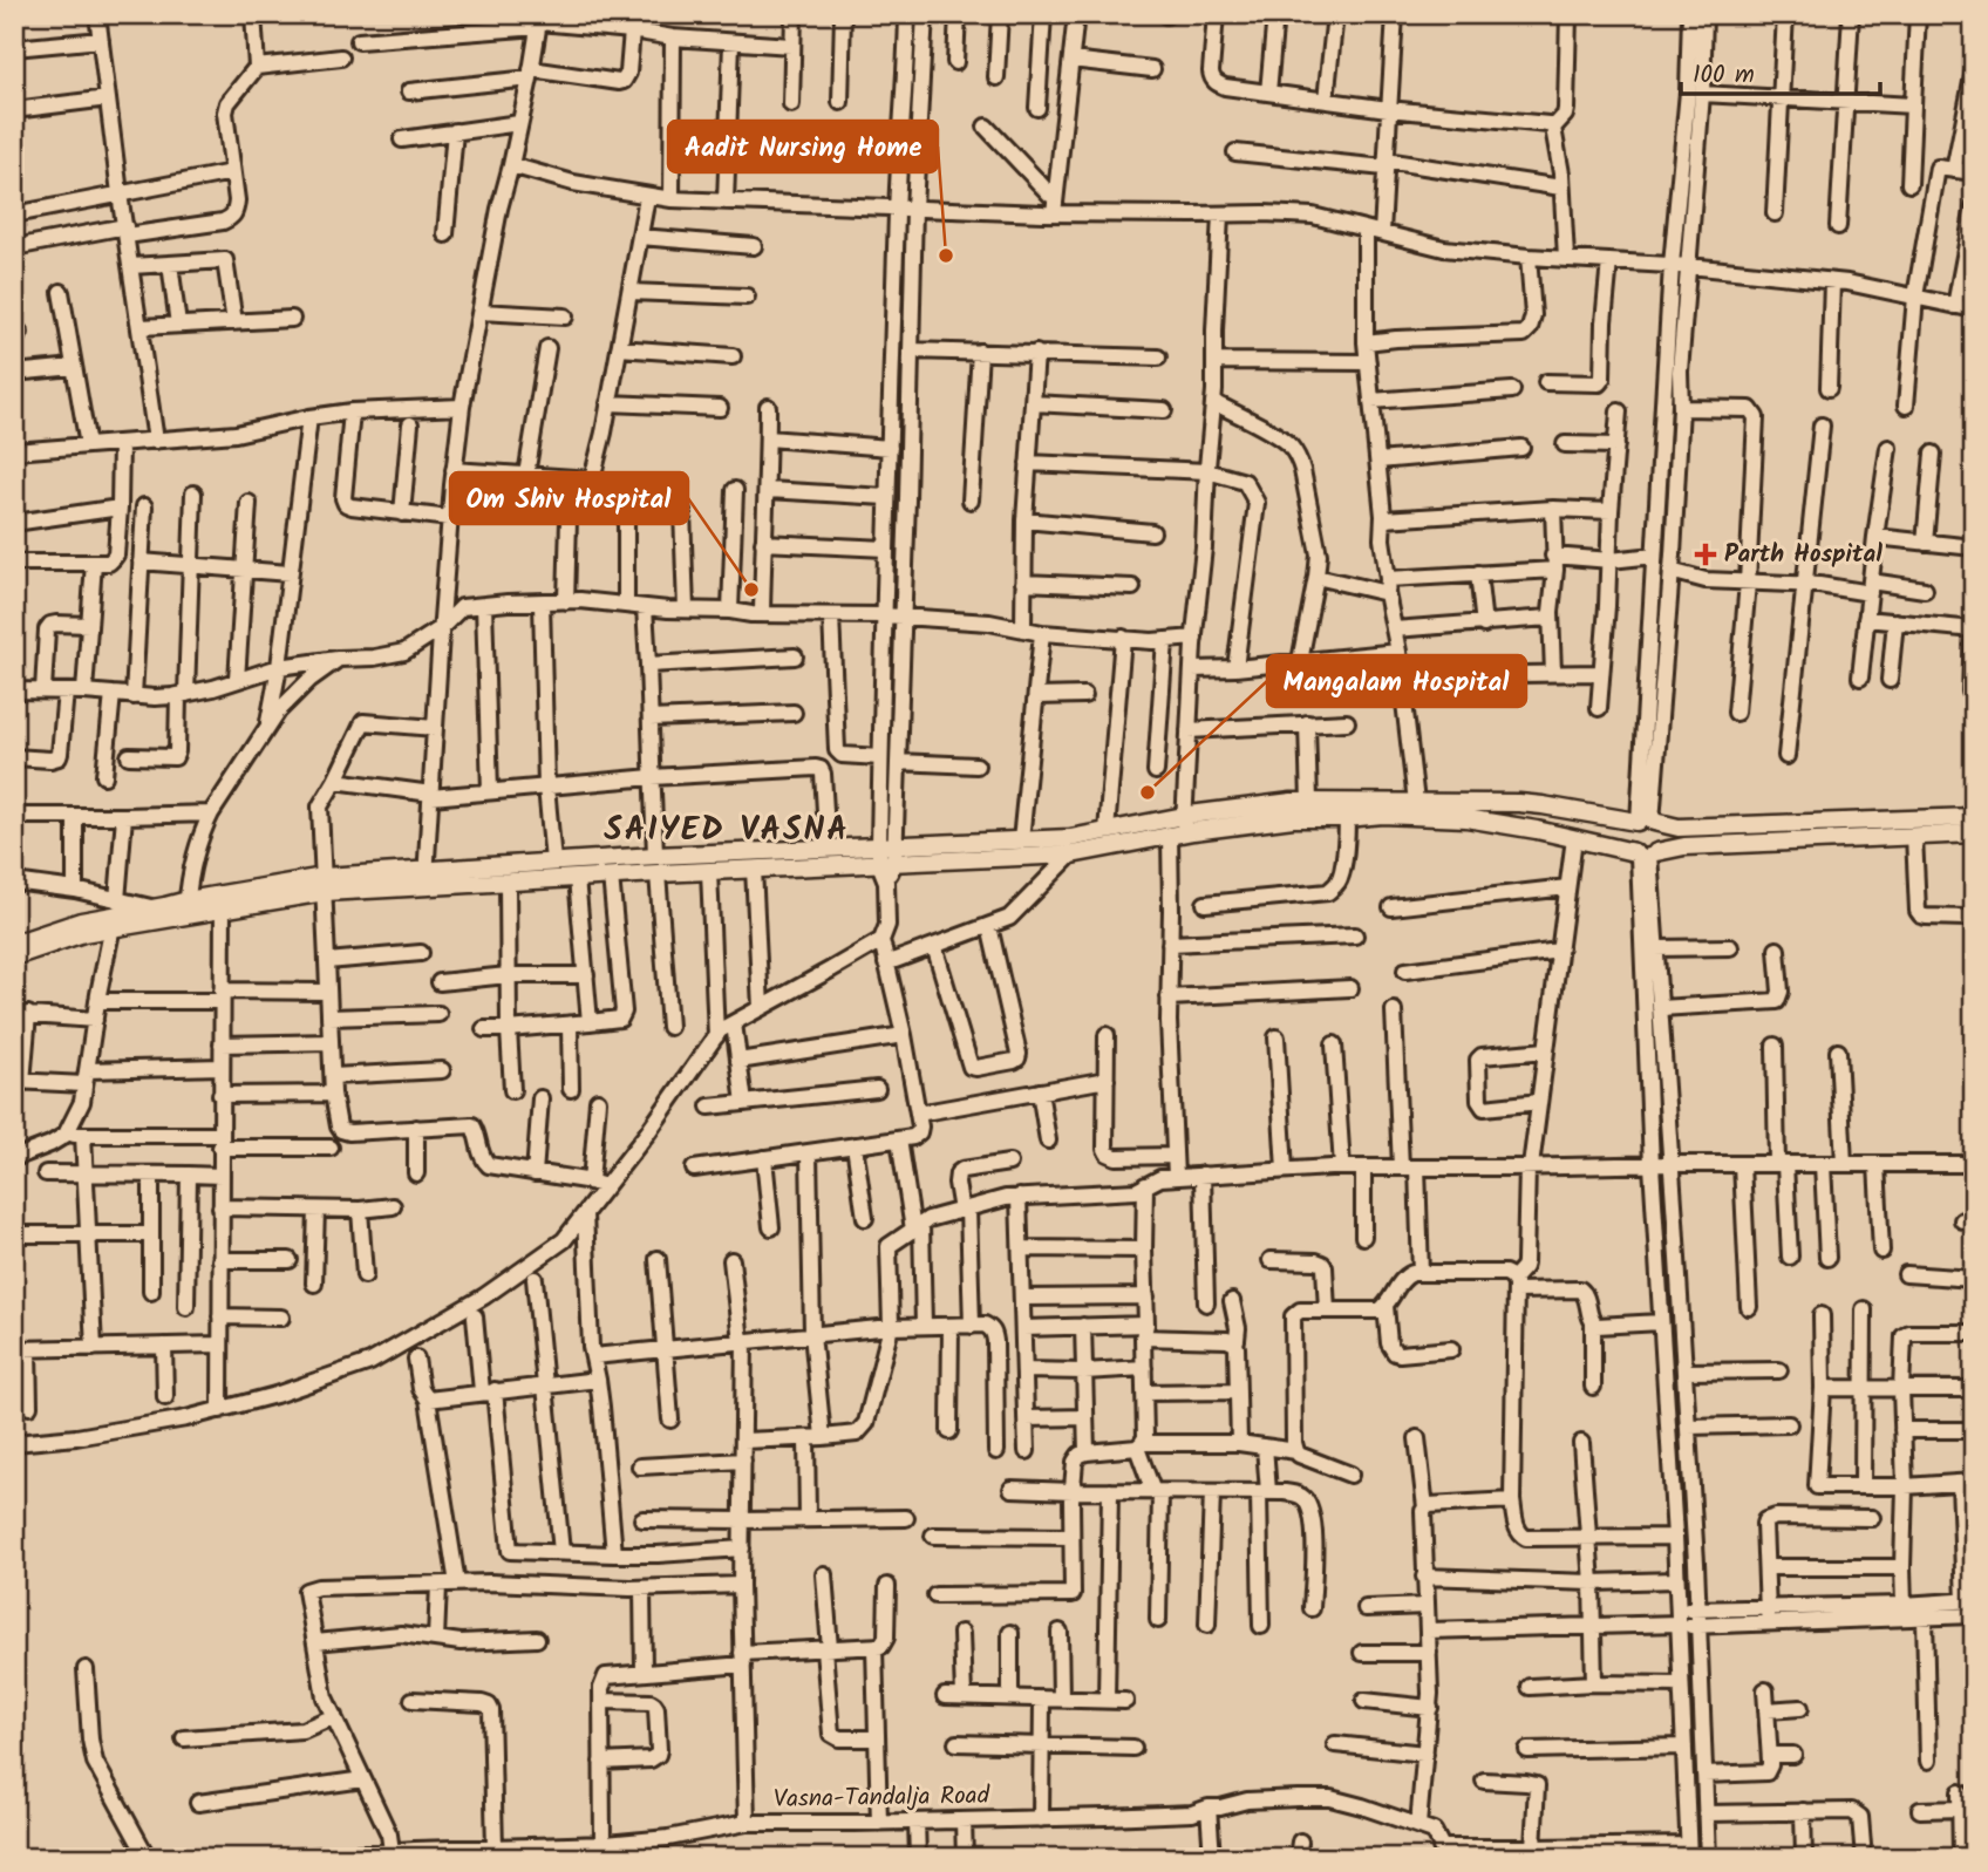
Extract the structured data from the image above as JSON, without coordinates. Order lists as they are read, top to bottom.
{
  "streets": {
    "street": ["Vasna-Tandalja Road"]
  },
  "districts": ["SAIYED VASNA"],
  "places": {
    "other": ["Aadit Nursing Home", "Om Shiv Hospital", "Mangalam Hospital"],
    "health": ["Parth Hospital"]
  },
  "scale_bar": "100 m"
}
